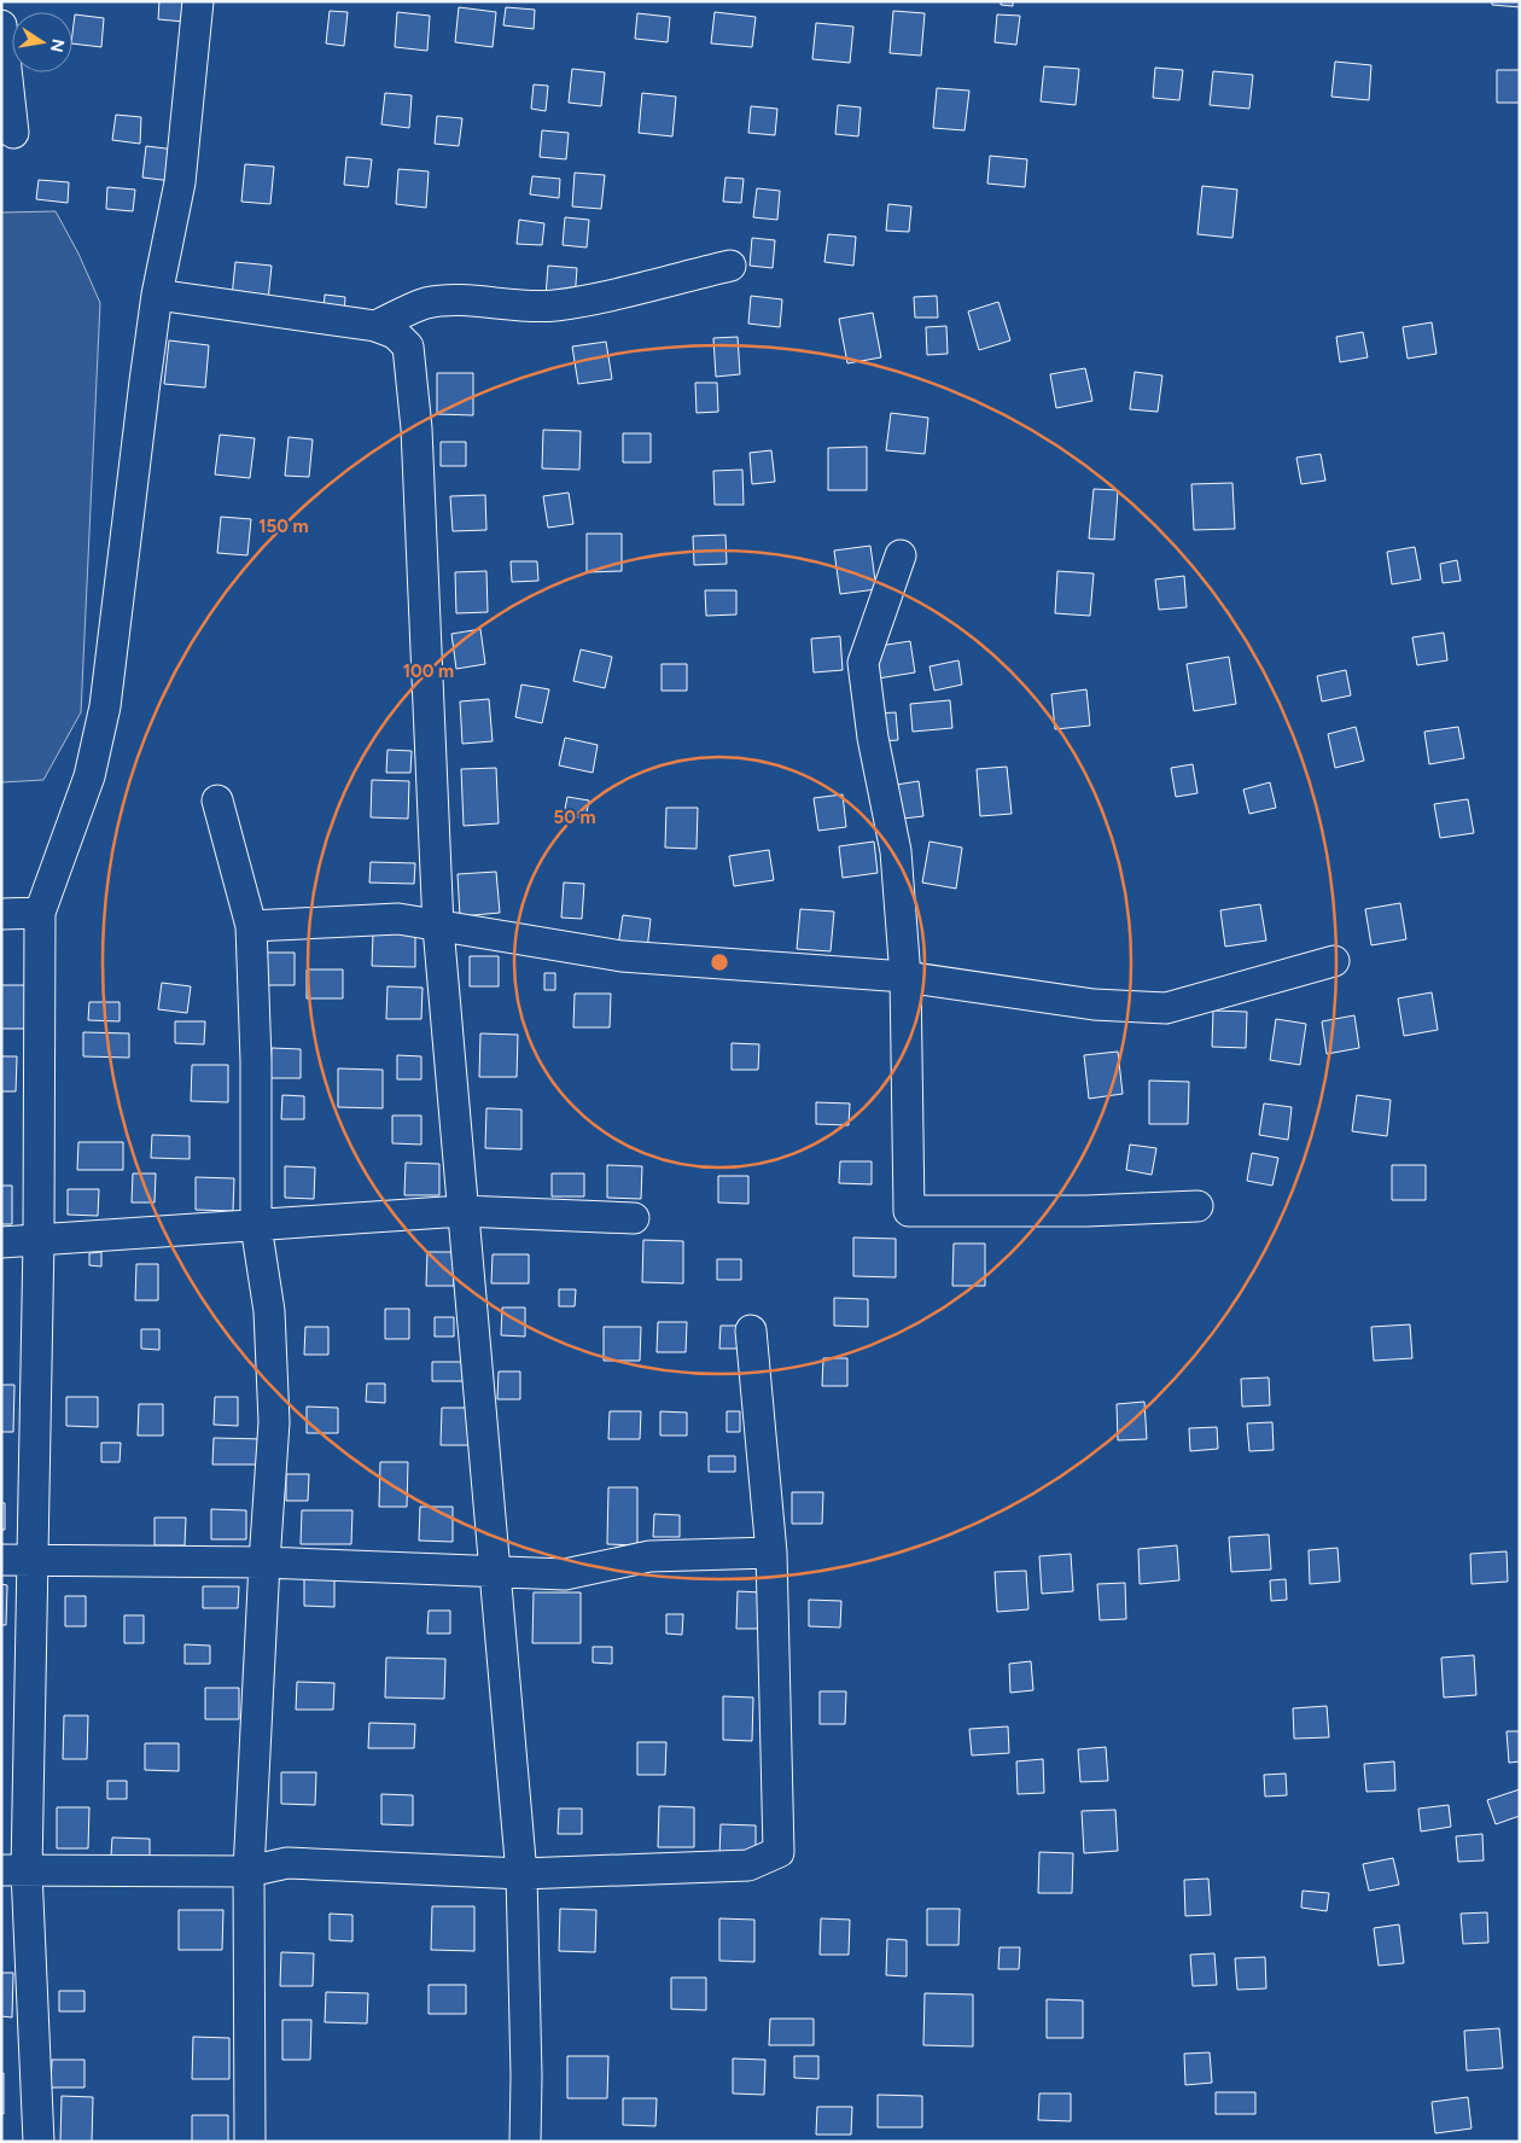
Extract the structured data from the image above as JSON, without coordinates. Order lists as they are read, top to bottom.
{
  "north": "right",
  "rings": ["150 m", "100 m", "50 m"]
}
